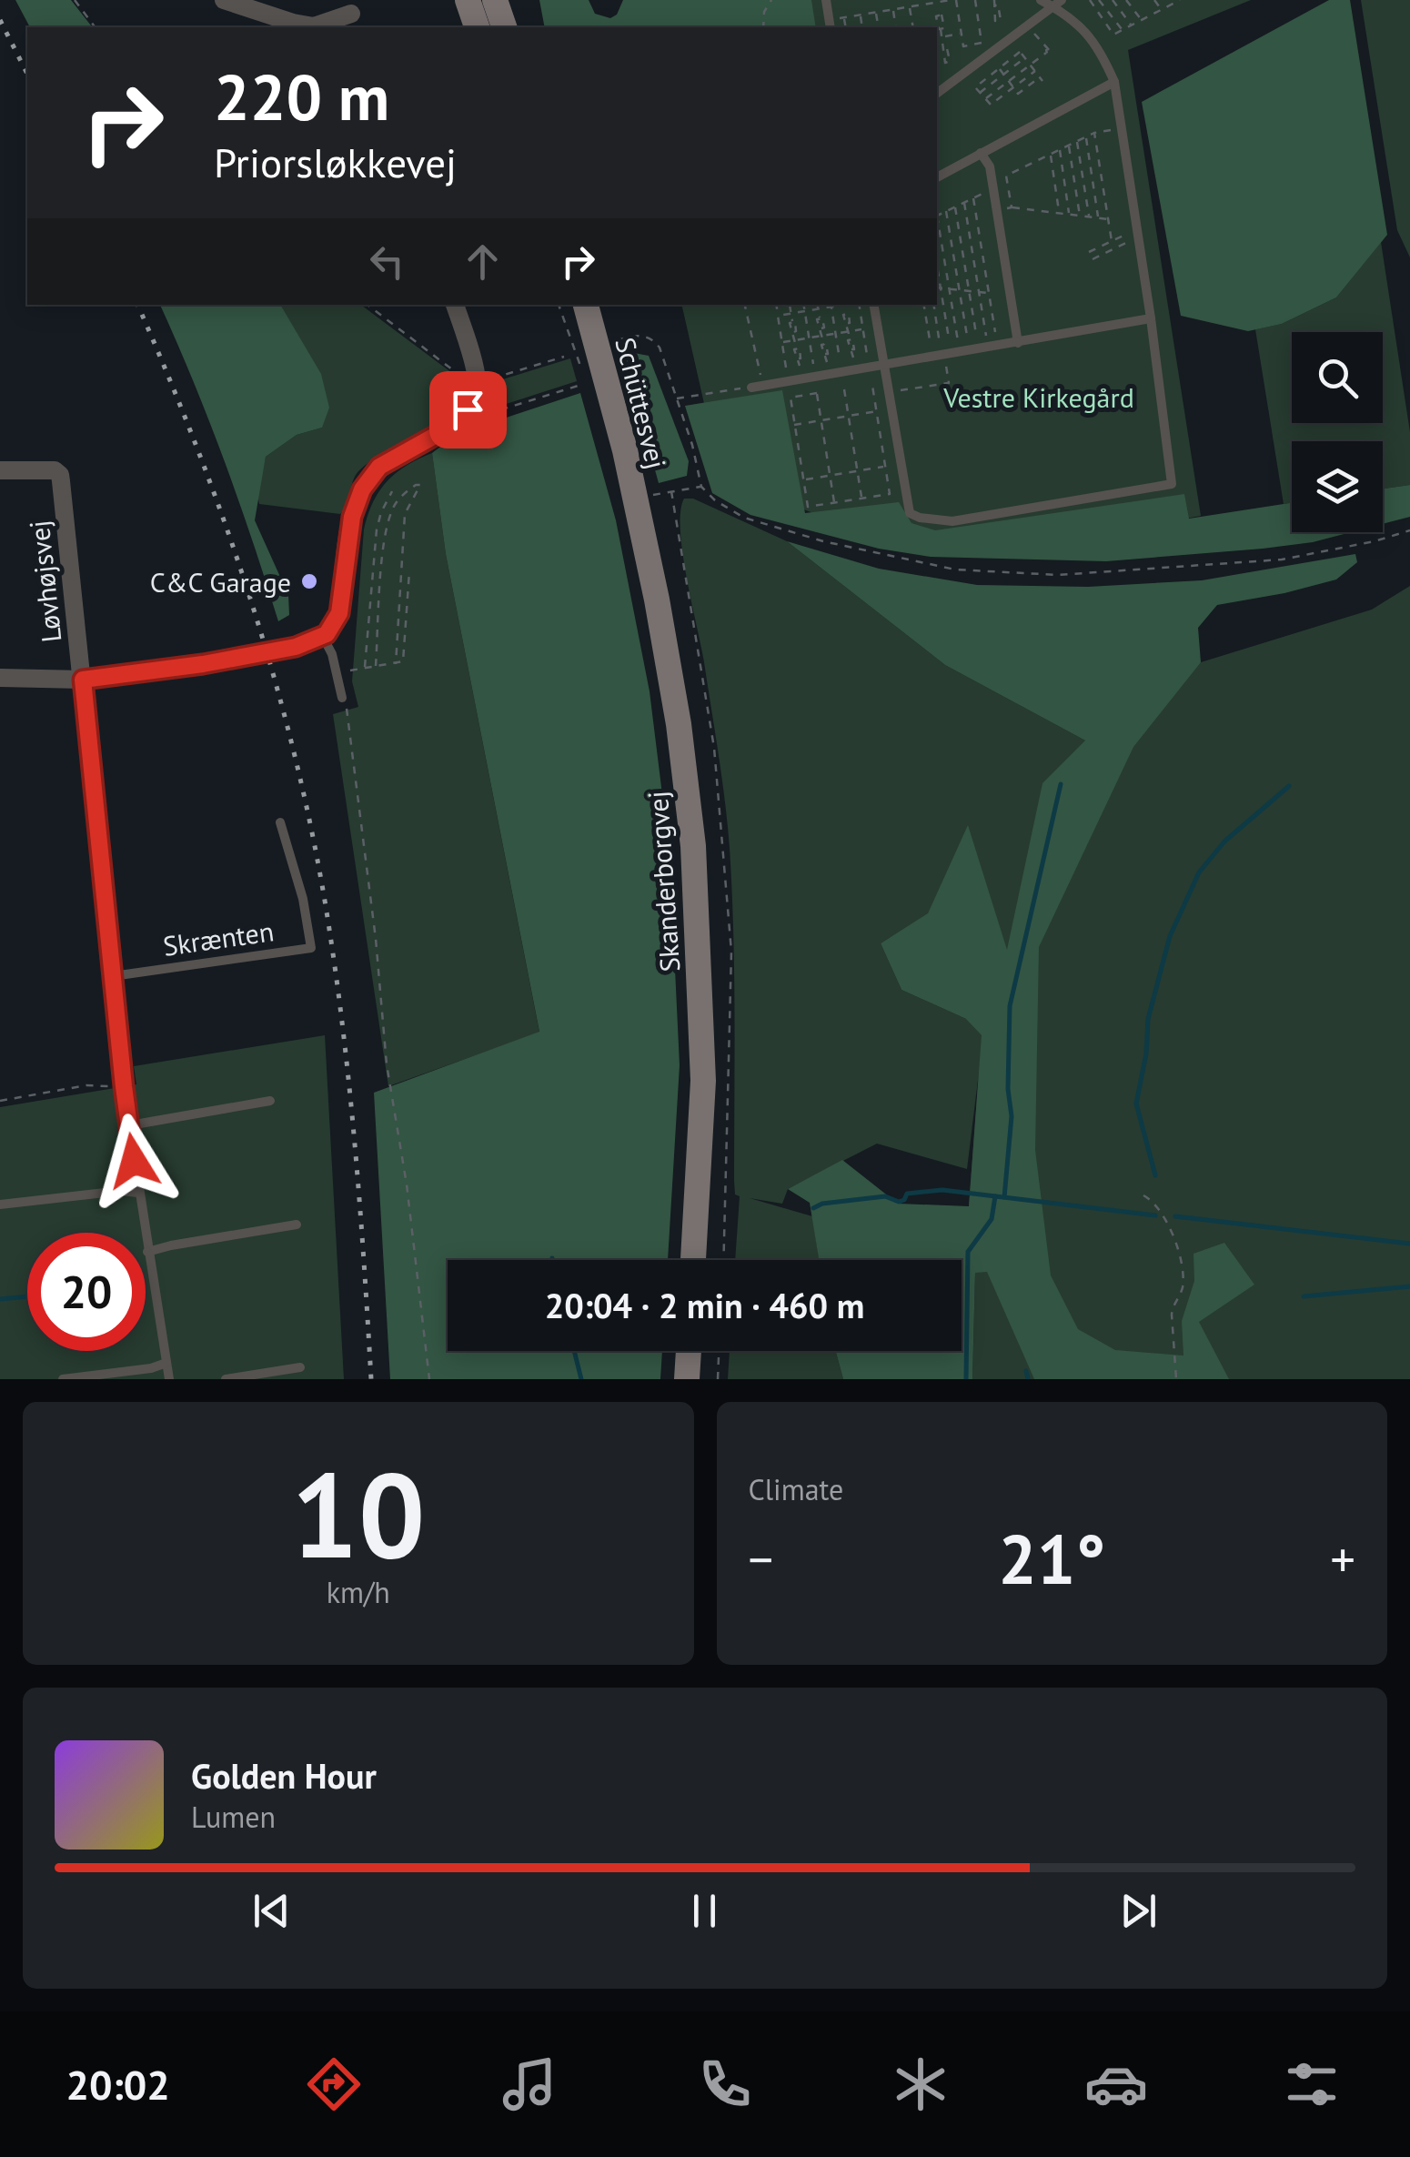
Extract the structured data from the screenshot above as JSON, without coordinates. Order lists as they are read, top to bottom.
{
  "streets": {
    "main road": ["Schüttesvej", "Skanderborgvej"],
    "street": ["Løvhøjsvej"],
    "lane": ["Skrænten"]
  },
  "crossings": [
    ["Schüttesvej", "Skanderborgvej"],
    ["Løvhøjsvej", "Skrænten"]
  ],
  "parks": ["Vestre Kirkegård"],
  "places": ["C&C Garage"],
  "page": {
    "turn": ["220 m", "Priorsløkkevej"],
    "limit": "20",
    "trip": "20:04 · 2 min · 460 m",
    "tile": [
      ["10", "km/h"],
      "Climate"
    ],
    "heat": ["−", "21°", "+"],
    "song": ["Golden Hour", "Lumen"],
    "tabs": "20:02"
  }
}
